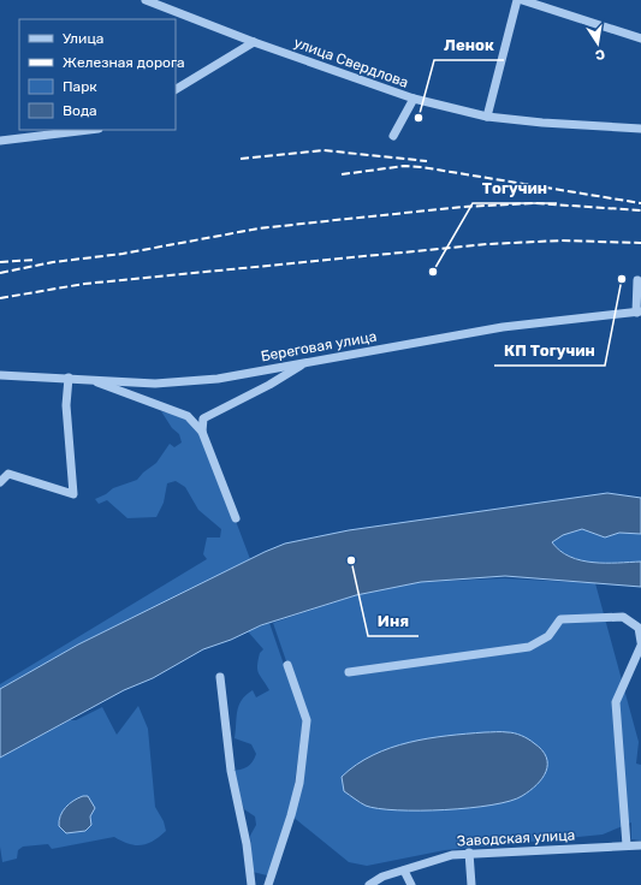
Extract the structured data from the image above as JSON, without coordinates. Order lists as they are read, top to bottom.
{
  "streets": {
    "street": ["улица Свердлова", "Береговая улица", "Заводская улица"]
  },
  "places": [
    "Ленок",
    "Тогучин",
    "КП Тогучин",
    "Иня"
  ],
  "legend": [
    "Улица",
    "Железная дорога",
    "Парк",
    "Вода"
  ],
  "north": "bottom"
}
